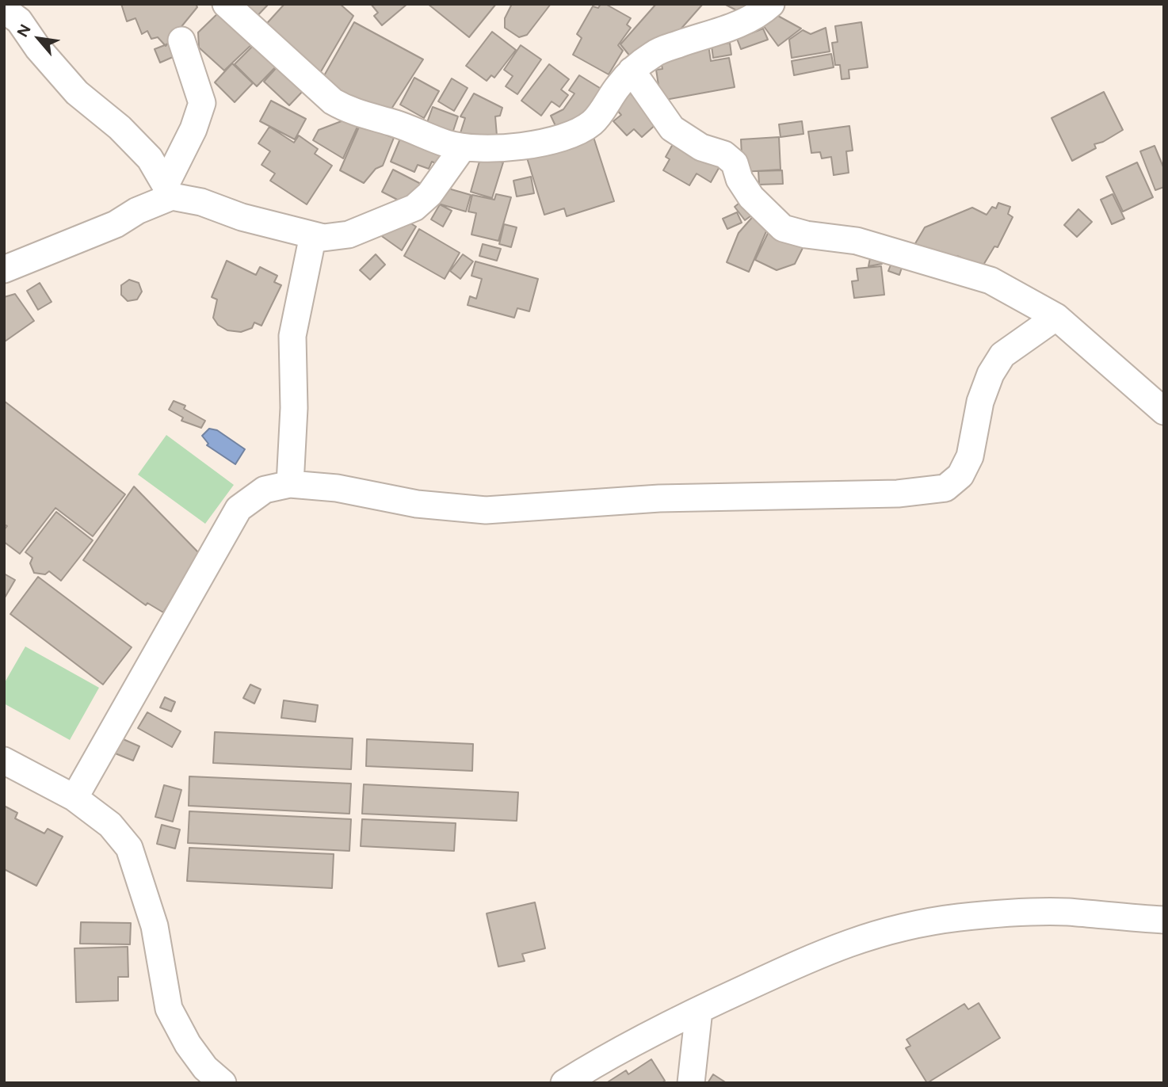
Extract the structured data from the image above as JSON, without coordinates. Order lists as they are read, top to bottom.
{
  "north": "top left"
}
